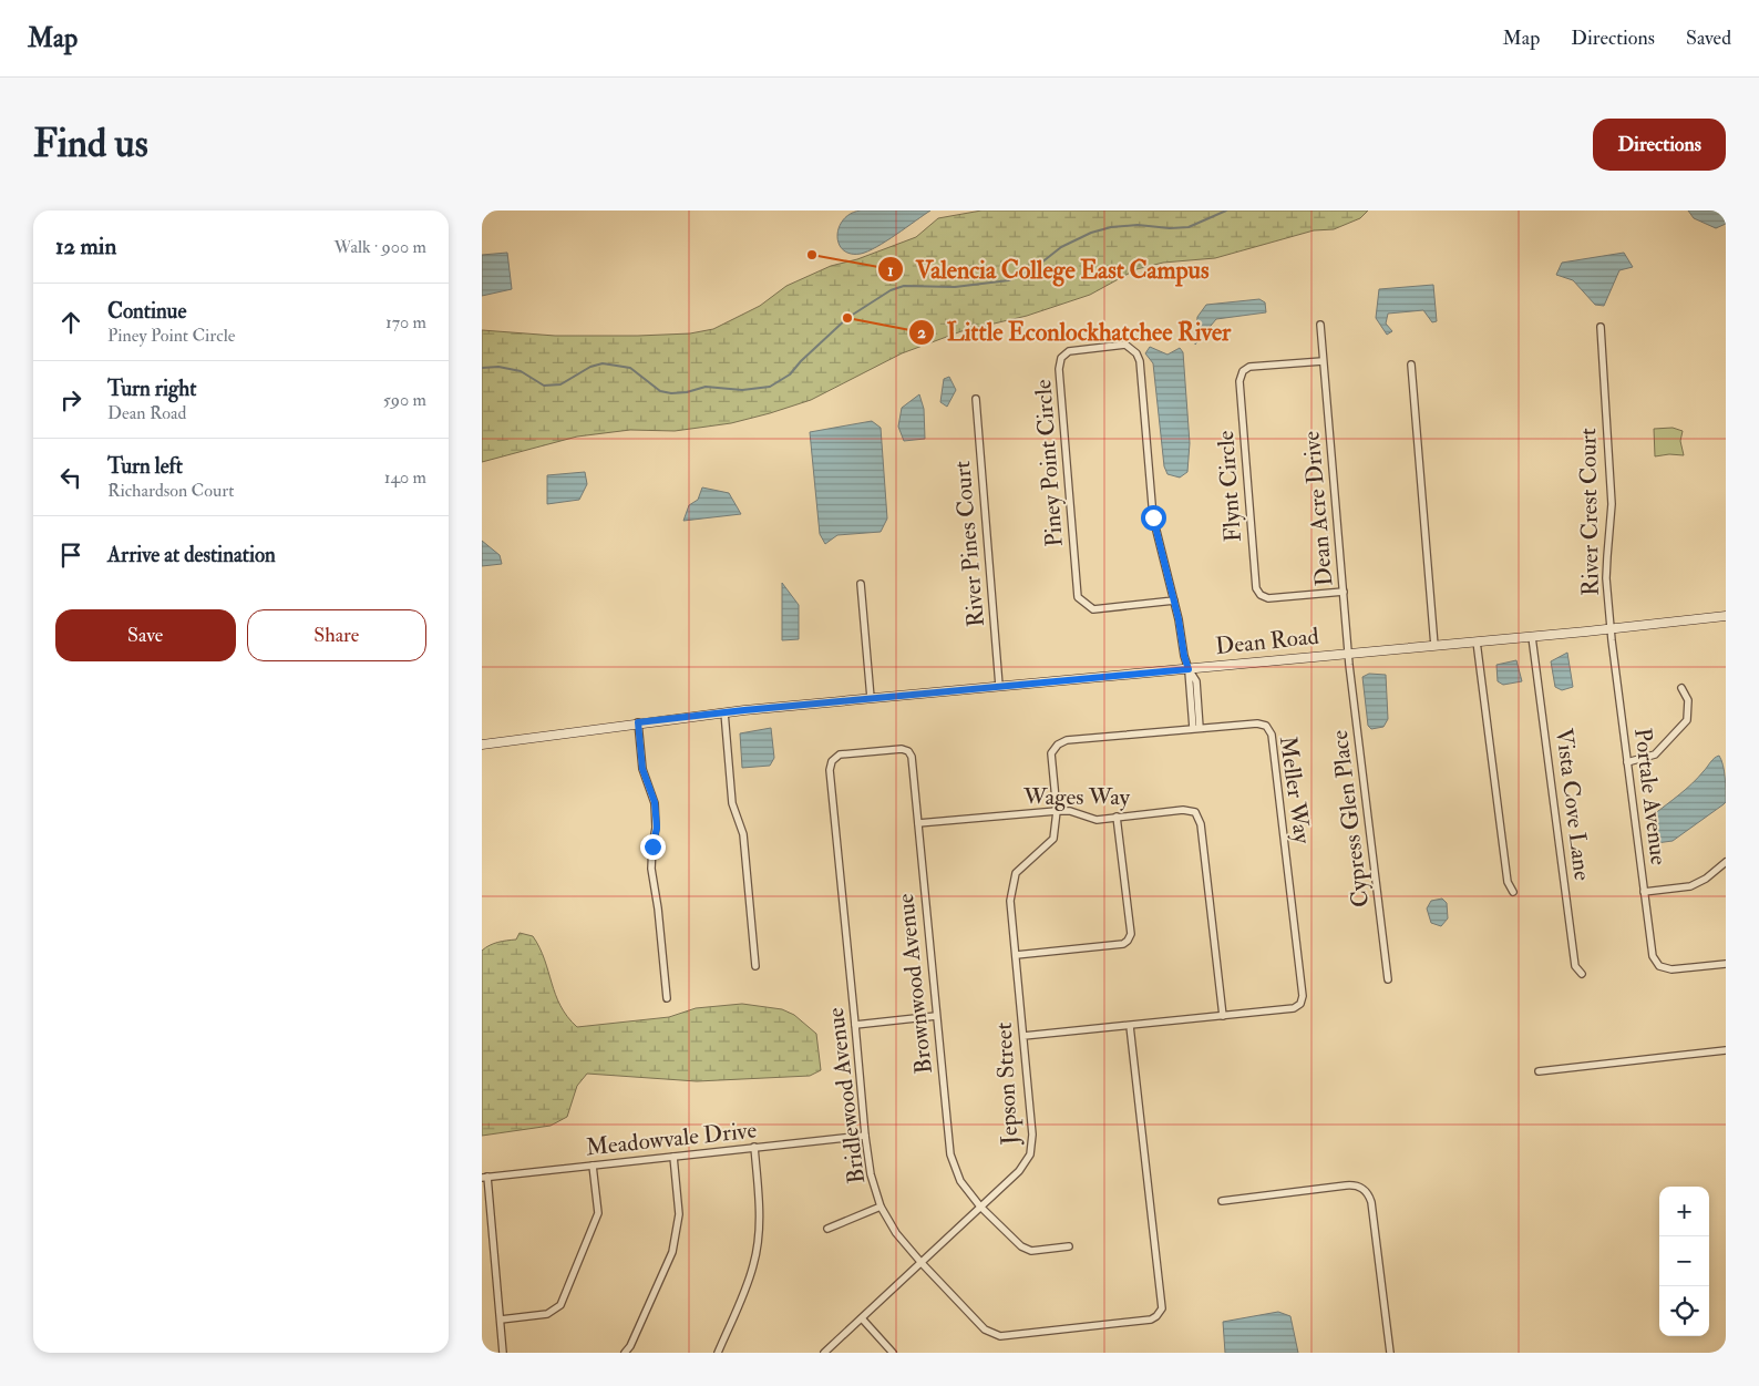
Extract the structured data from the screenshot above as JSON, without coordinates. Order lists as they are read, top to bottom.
{
  "streets": {
    "main road": ["Dean Road"],
    "street": [
      "Piney Point Circle",
      "Flynt Circle",
      "Dean Acre Drive",
      "River Crest Court",
      "River Pines Court",
      "Meller Way",
      "Wages Way",
      "Portale Avenue",
      "Vista Cove Lane",
      "Cypress Glen Place",
      "Brownwood Avenue",
      "Jepson Street",
      "Bridlewood Avenue",
      "Meadowvale Drive"
    ]
  },
  "crossings": [
    ["Piney Point Circle", "Dean Road"],
    ["Piney Point Circle", "Meller Way"],
    ["Flynt Circle", "Dean Acre Drive"],
    ["Dean Acre Drive", "Dean Road"],
    ["Dean Acre Drive", "Cypress Glen Place"],
    ["River Crest Court", "Dean Road"],
    ["River Crest Court", "Portale Avenue"],
    ["River Pines Court", "Dean Road"],
    ["Dean Road", "Portale Avenue"],
    ["Dean Road", "Vista Cove Lane"],
    ["Dean Road", "Cypress Glen Place"],
    ["Meller Way", "Wages Way"],
    ["Meller Way", "Jepson Street"],
    ["Wages Way", "Brownwood Avenue"],
    ["Wages Way", "Jepson Street"],
    ["Brownwood Avenue", "Jepson Street"],
    ["Brownwood Avenue", "Bridlewood Avenue"],
    ["Jepson Street", "Bridlewood Avenue"],
    ["Bridlewood Avenue", "Meadowvale Drive"]
  ],
  "places": ["Valencia College East Campus", "Little Econlockhatchee River"],
  "page": {
    "header": "Map",
    "nav": ["Map", "Directions", "Saved"],
    "buttons": [
      "Directions",
      ["Save", "Share"]
    ],
    "title": "Find us",
    "heading": ["12 min", "Walk · 900 m"],
    "list": [
      ["Continue", "Piney Point Circle", "170 m"],
      ["Turn right", "Dean Road", "590 m"],
      ["Turn left", "Richardson Court", "140 m"],
      "Arrive at destination"
    ],
    "map_buttons": ["+", "−"]
  }
}
